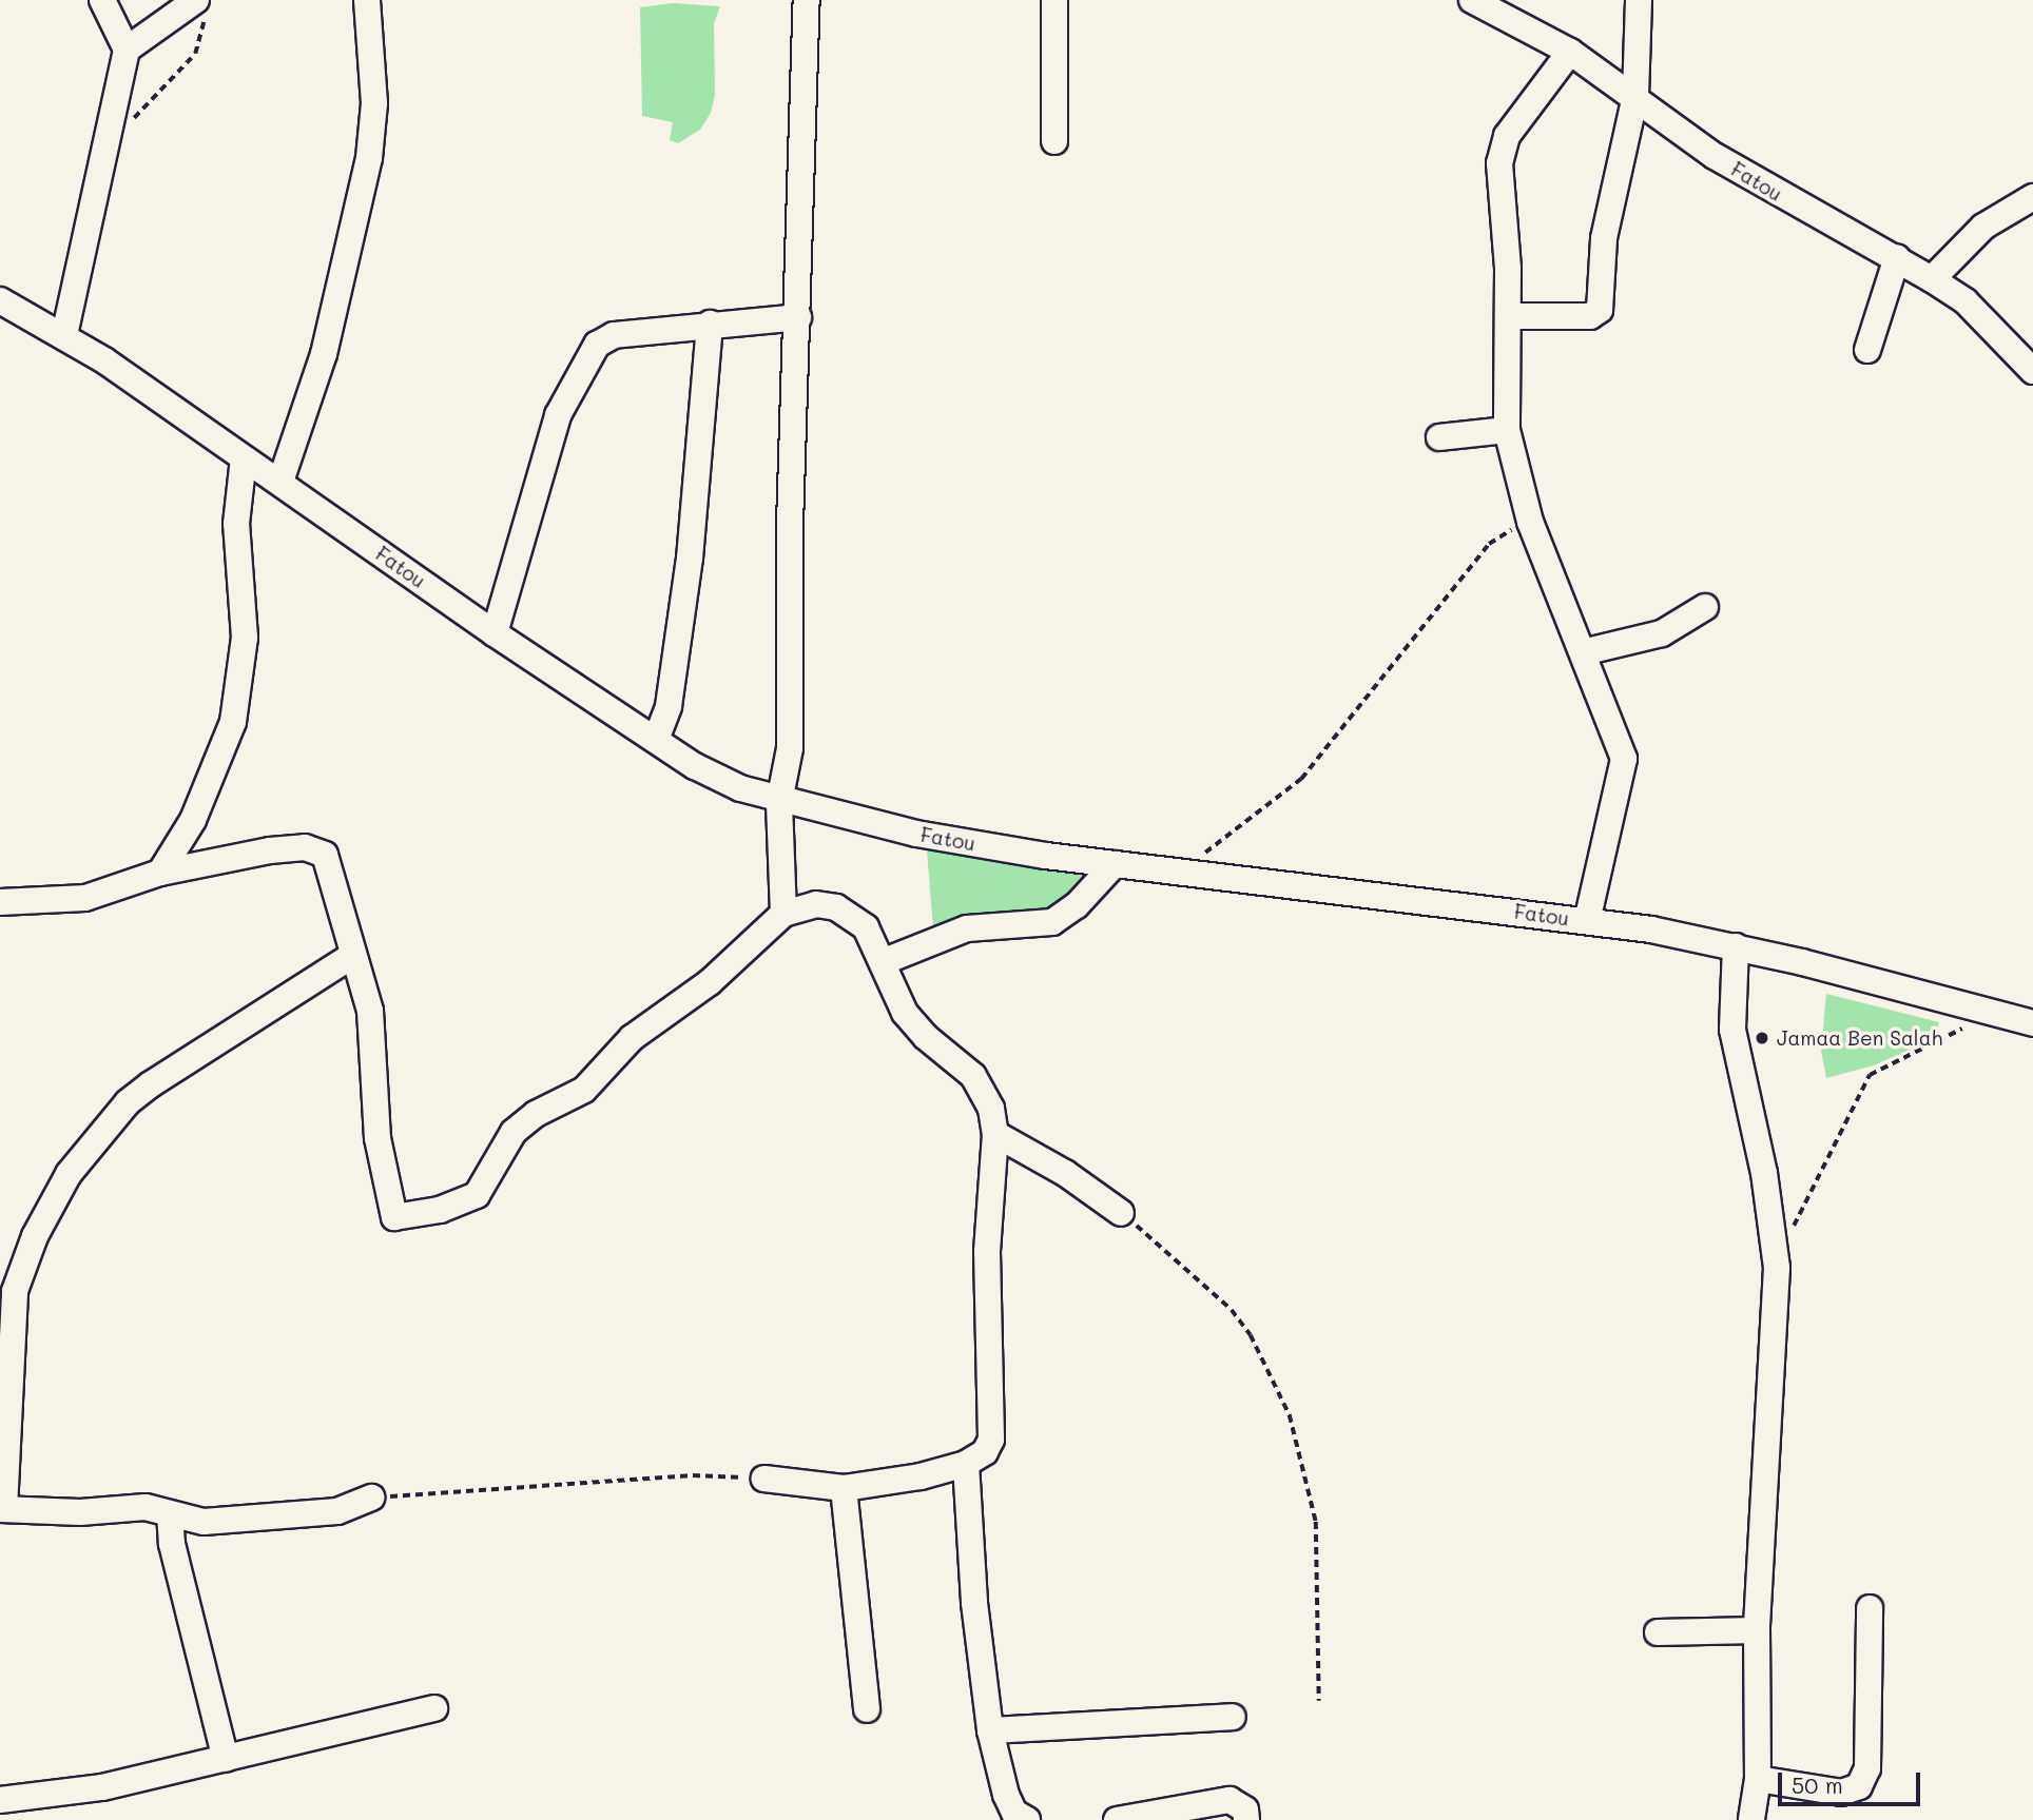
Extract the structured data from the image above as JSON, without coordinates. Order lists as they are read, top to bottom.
{
  "streets": {
    "street": ["Fatou"]
  },
  "places": ["Jamaa Ben Salah"],
  "scale_bar": "50 m"
}
